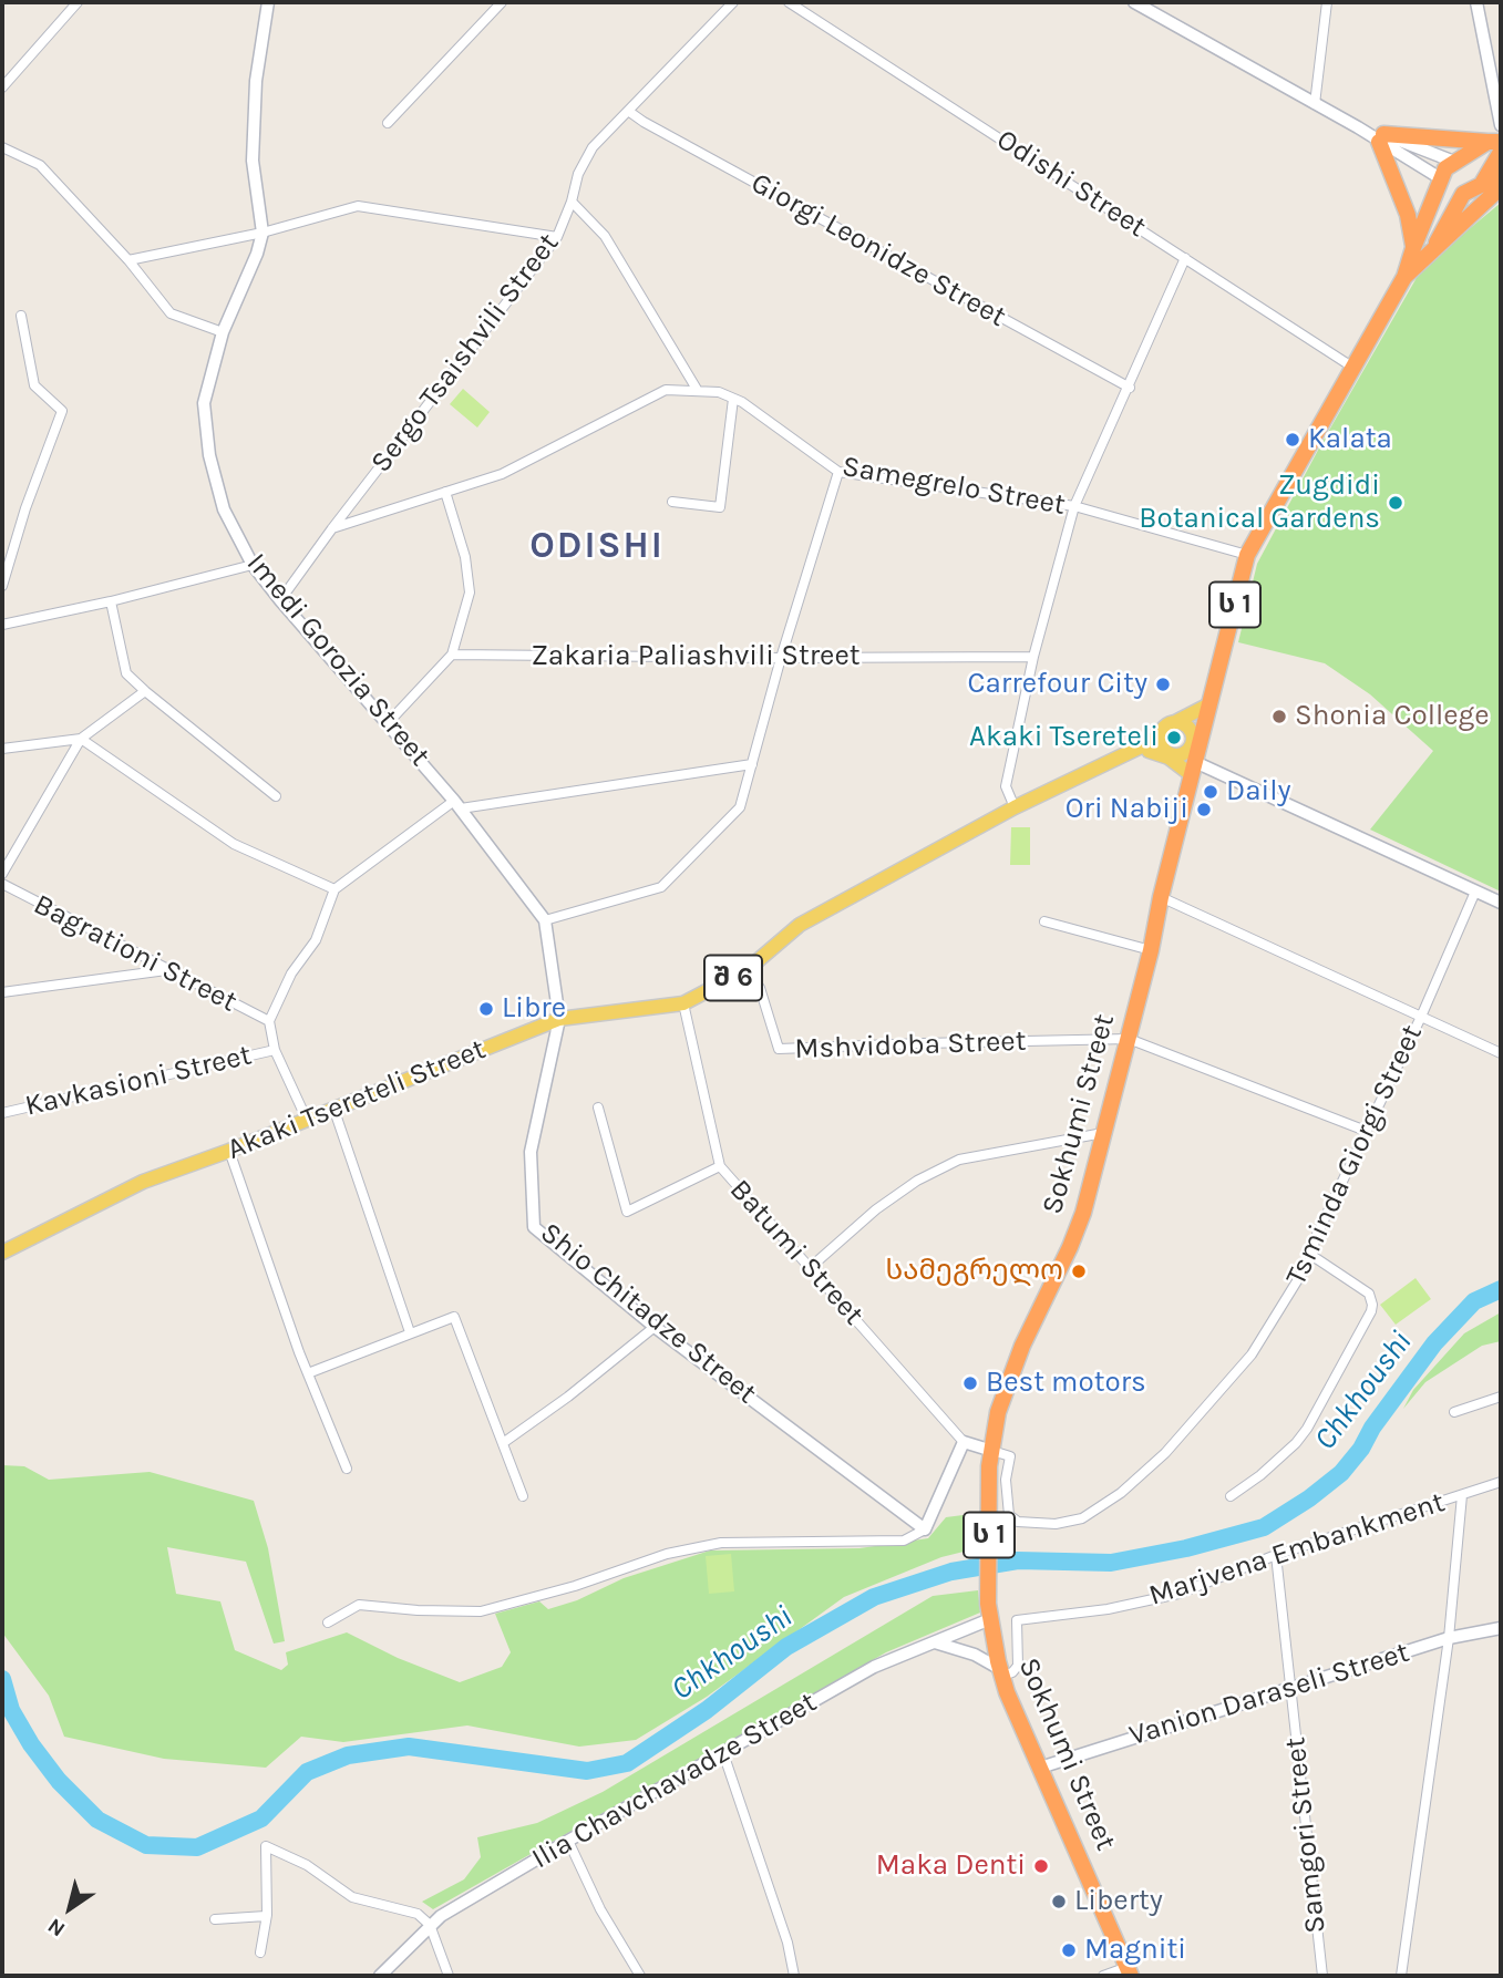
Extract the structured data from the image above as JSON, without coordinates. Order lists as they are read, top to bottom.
{
  "streets": {
    "highway": ["ს 1", "Sokhumi Street"],
    "main road": ["შ 6", "Akaki Tsereteli Street"],
    "street": [
      "Odishi Street",
      "Giorgi Leonidze Street",
      "Sergo Tsaishvili Street",
      "Samegrelo Street",
      "Zakaria Paliashvili Street",
      "Imedi Gorozia Street",
      "Bagrationi Street",
      "Mshvidoba Street",
      "Kavkasioni Street",
      "Tsminda Giorgi Street",
      "Batumi Street",
      "Shio Chitadze Street",
      "Marjvena Embankment",
      "Vanion Daraseli Street",
      "Ilia Chavchavadze Street",
      "Samgori Street"
    ]
  },
  "crossings": [
    ["Odishi Street", "Sokhumi Street"],
    ["Giorgi Leonidze Street", "Sergo Tsaishvili Street"],
    ["Sergo Tsaishvili Street", "Samegrelo Street"],
    ["Sergo Tsaishvili Street", "Imedi Gorozia Street"],
    ["Samegrelo Street", "Sokhumi Street"],
    ["ს 1", "Sokhumi Street"],
    ["Imedi Gorozia Street", "Akaki Tsereteli Street"],
    ["Imedi Gorozia Street", "Shio Chitadze Street"],
    ["შ 6", "Akaki Tsereteli Street"],
    ["შ 6", "Sokhumi Street"],
    ["Mshvidoba Street", "Akaki Tsereteli Street"],
    ["Mshvidoba Street", "Sokhumi Street"],
    ["Akaki Tsereteli Street", "Batumi Street"],
    ["Akaki Tsereteli Street", "Shio Chitadze Street"],
    ["Sokhumi Street", "Tsminda Giorgi Street"],
    ["Sokhumi Street", "Marjvena Embankment"],
    ["Sokhumi Street", "Vanion Daraseli Street"],
    ["Sokhumi Street", "Ilia Chavchavadze Street"],
    ["Marjvena Embankment", "Samgori Street"],
    ["Vanion Daraseli Street", "Samgori Street"]
  ],
  "districts": ["ODISHI"],
  "water": ["Chkhoushi"],
  "places": [
    "Kalata",
    "Zugdidi Botanical Gardens",
    "Carrefour City",
    "Shonia College",
    "Akaki Tsereteli",
    "Daily",
    "Ori Nabiji",
    "Libre",
    "სამეგრელო",
    "Best motors",
    "Maka Denti",
    "Liberty",
    "Magniti"
  ],
  "north": "bottom left"
}
